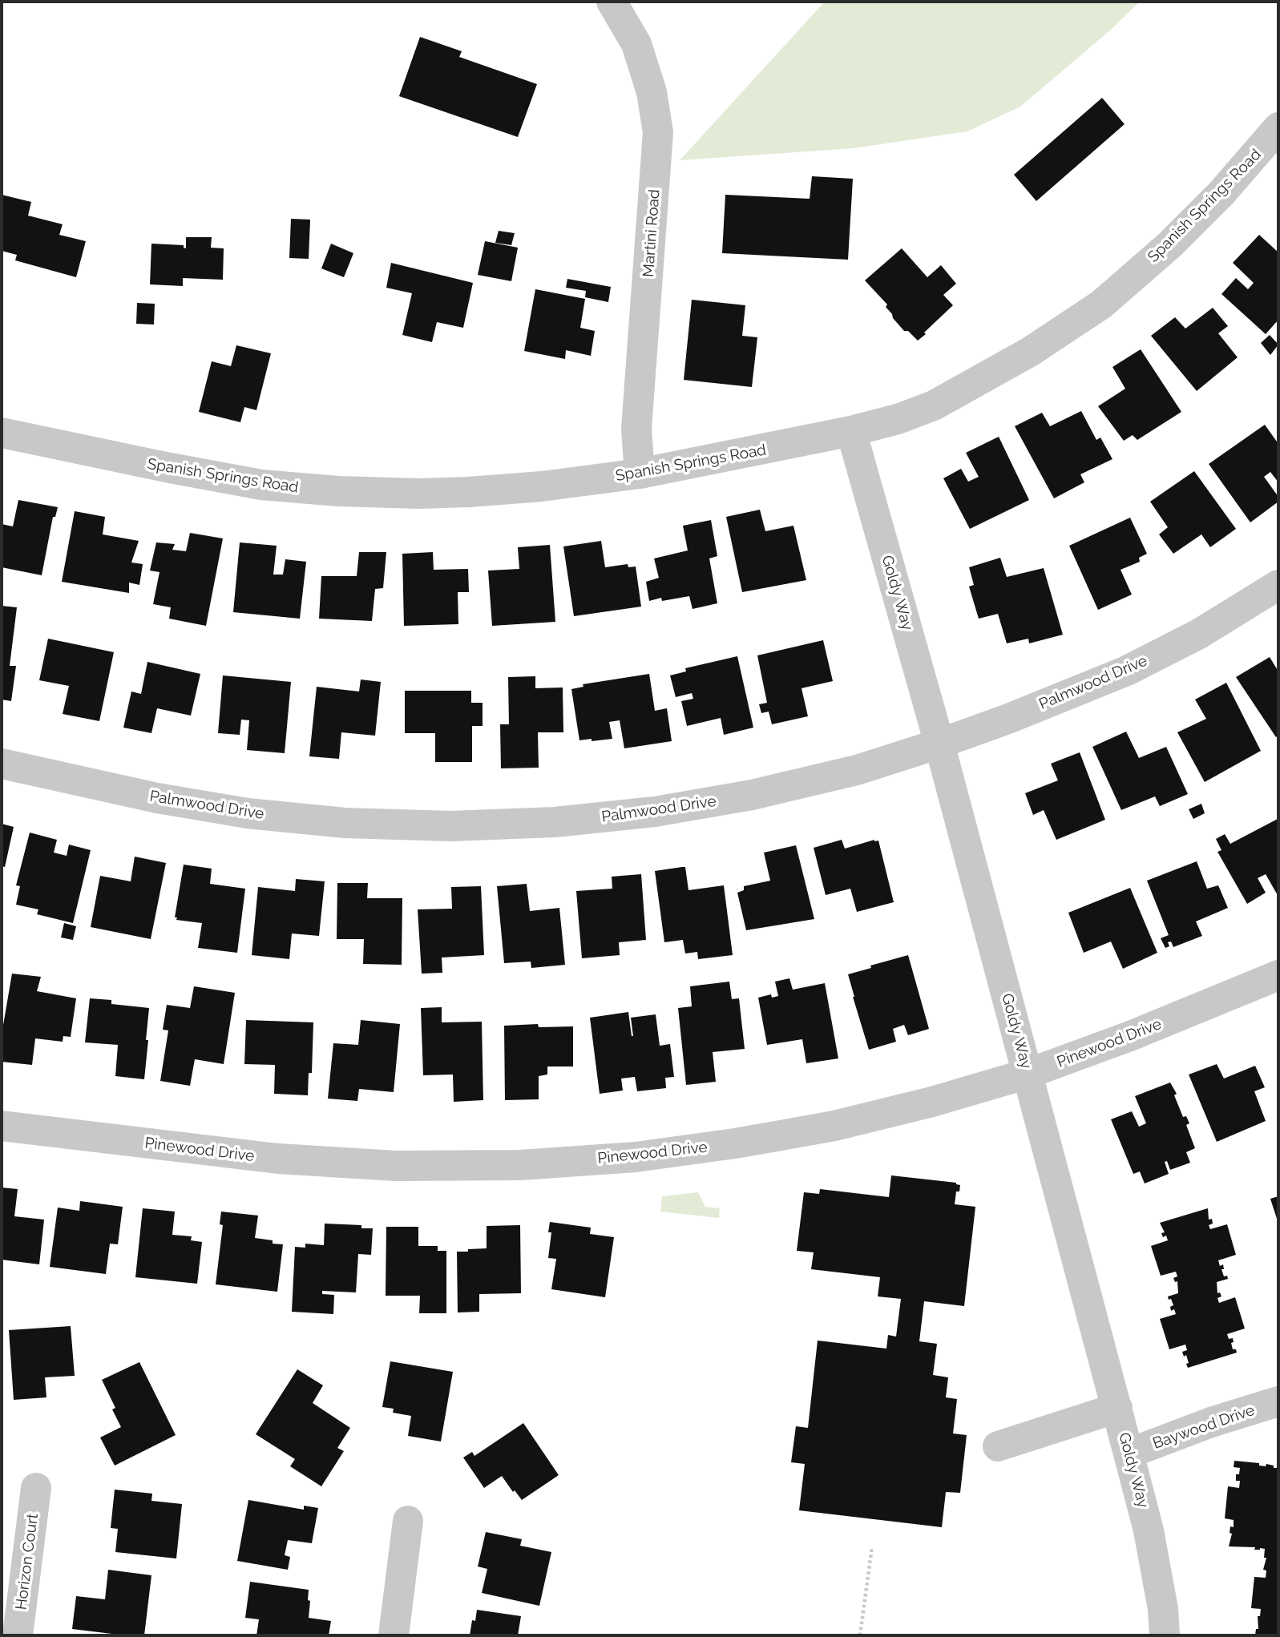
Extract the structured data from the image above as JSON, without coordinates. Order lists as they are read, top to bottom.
{
  "streets": {
    "street": [
      "Spanish Springs Road",
      "Martini Road",
      "Goldy Way",
      "Palmwood Drive",
      "Pinewood Drive",
      "Baywood Drive",
      "Horizon Court"
    ]
  },
  "crossings": [
    ["Spanish Springs Road", "Martini Road"],
    ["Spanish Springs Road", "Goldy Way"],
    ["Goldy Way", "Palmwood Drive"],
    ["Goldy Way", "Pinewood Drive"],
    ["Goldy Way", "Baywood Drive"]
  ]
}
